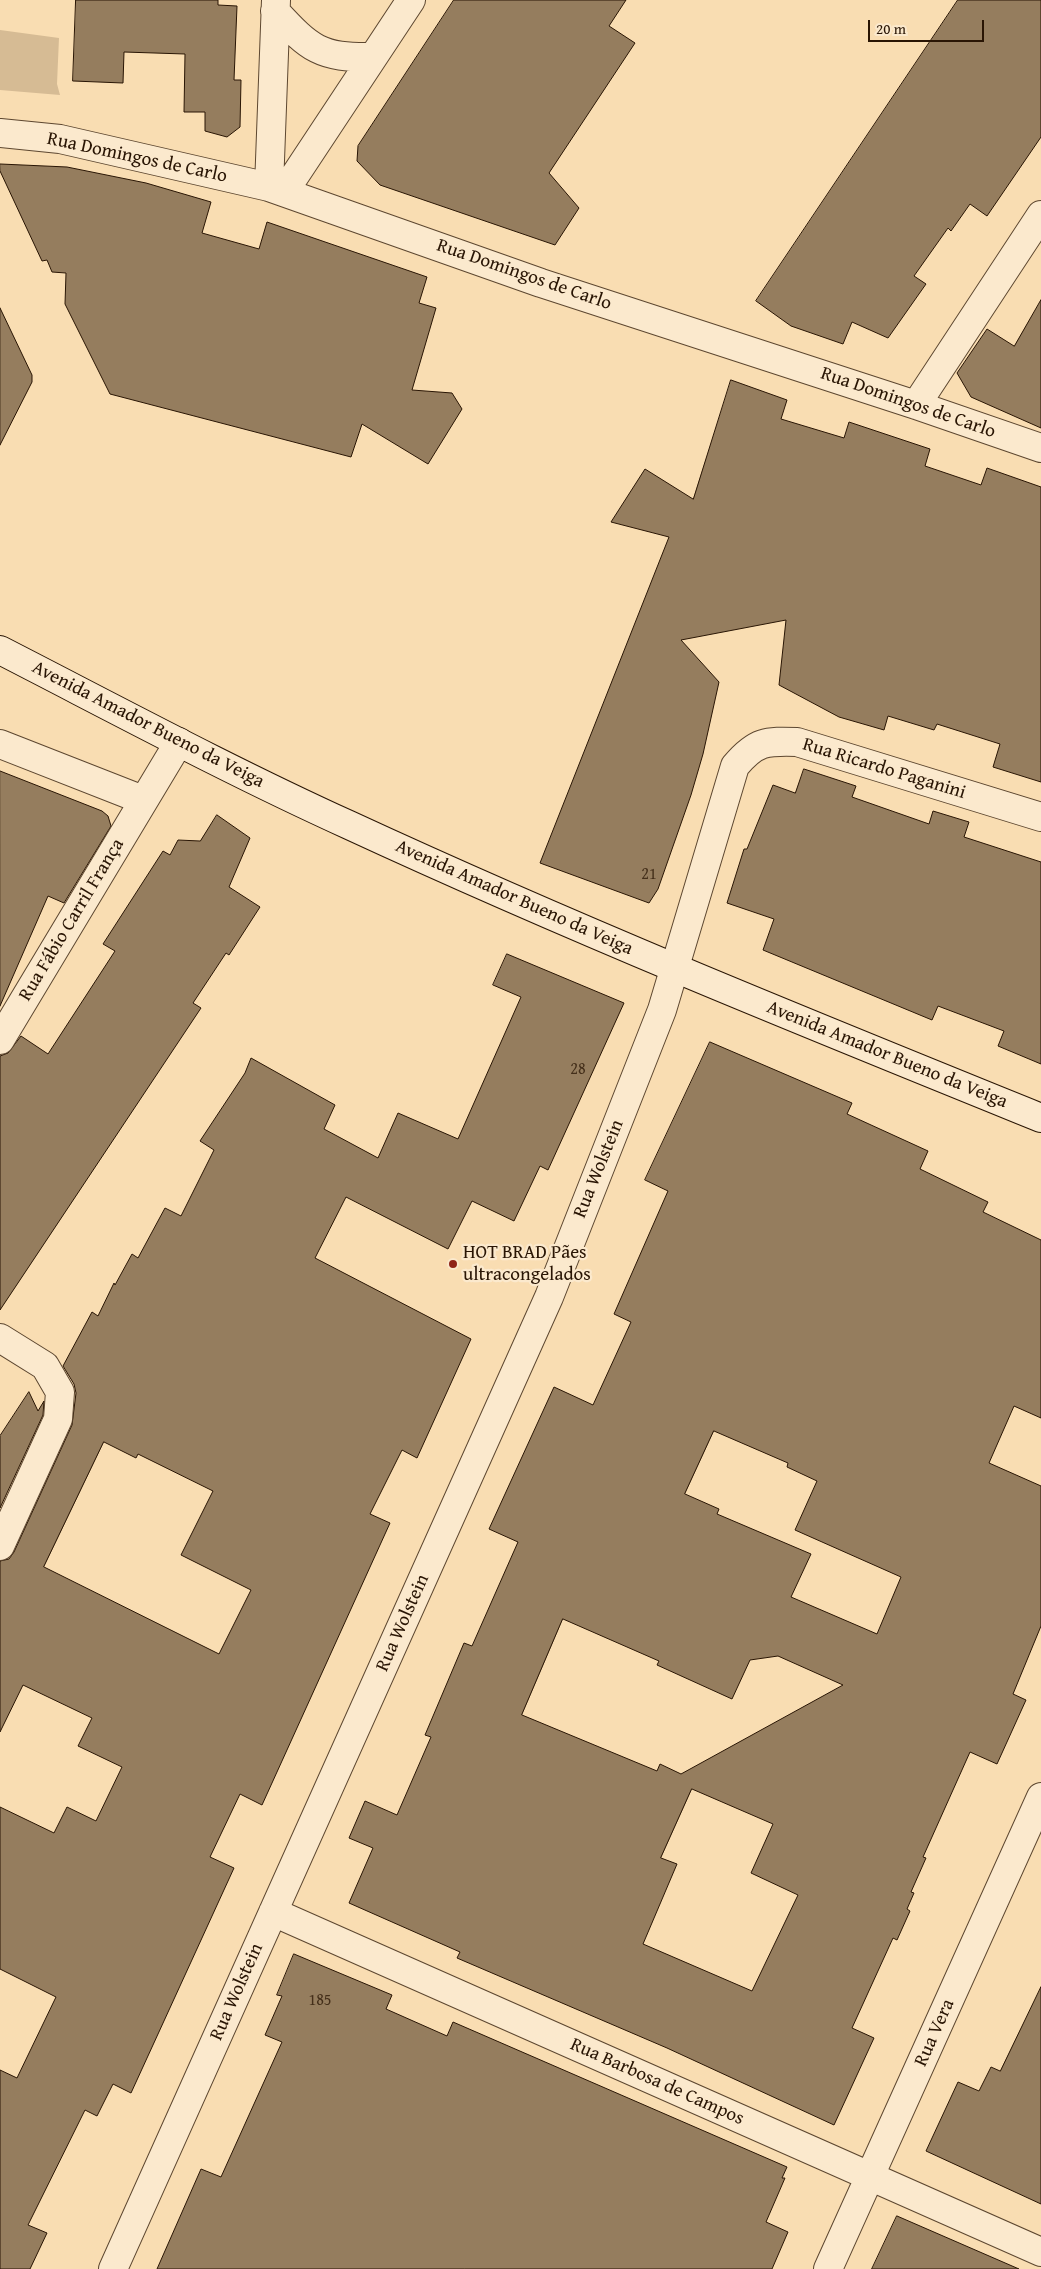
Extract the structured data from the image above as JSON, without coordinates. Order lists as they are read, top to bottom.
{
  "streets": {
    "street": [
      "Rua Domingos de Carlo",
      "Avenida Amador Bueno da Veiga",
      "Rua Ricardo Paganini",
      "Rua Fábio Carril França",
      "Rua Wolstein",
      "Rua Vera",
      "Rua Barbosa de Campos"
    ]
  },
  "crossings": [
    ["Avenida Amador Bueno da Veiga", "Rua Ricardo Paganini"],
    ["Avenida Amador Bueno da Veiga", "Rua Fábio Carril França"],
    ["Avenida Amador Bueno da Veiga", "Rua Wolstein"],
    ["Rua Ricardo Paganini", "Rua Wolstein"],
    ["Rua Wolstein", "Rua Barbosa de Campos"],
    ["Rua Vera", "Rua Barbosa de Campos"]
  ],
  "places": ["HOT BRAD Pães ultracongelados"],
  "house_numbers": ["21", "28", "185"],
  "scale_bar": "20 m"
}
